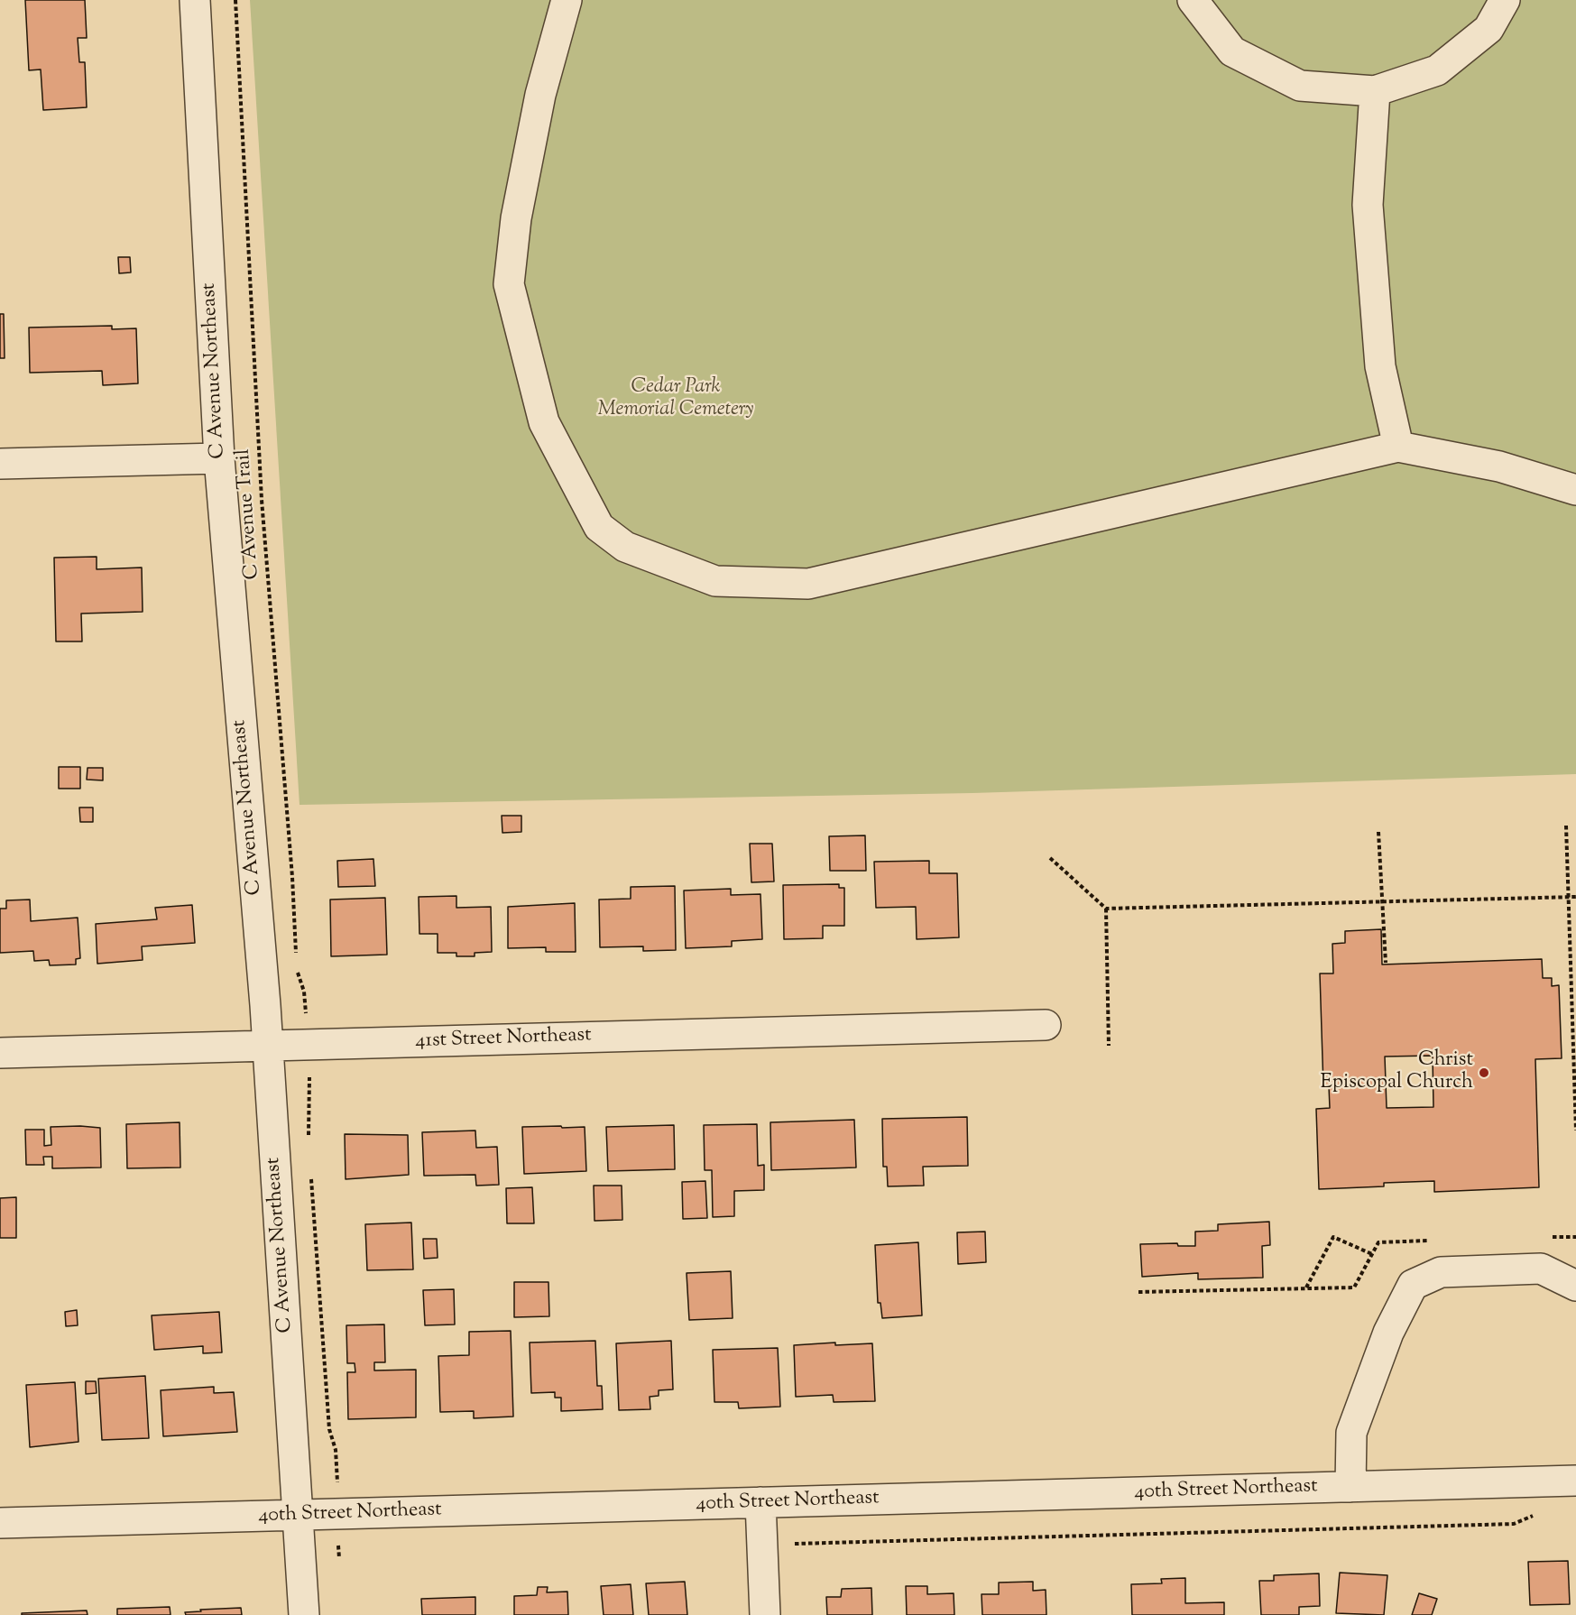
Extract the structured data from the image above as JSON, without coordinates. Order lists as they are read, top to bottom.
{
  "streets": {
    "street": ["C Avenue Northeast", "41st Street Northeast", "40th Street Northeast"],
    "path": ["C Avenue Trail"]
  },
  "crossings": [
    ["C Avenue Northeast", "41st Street Northeast"],
    ["C Avenue Northeast", "40th Street Northeast"]
  ],
  "parks": ["Cedar Park Memorial Cemetery"],
  "places": ["Christ Episcopal Church"]
}
